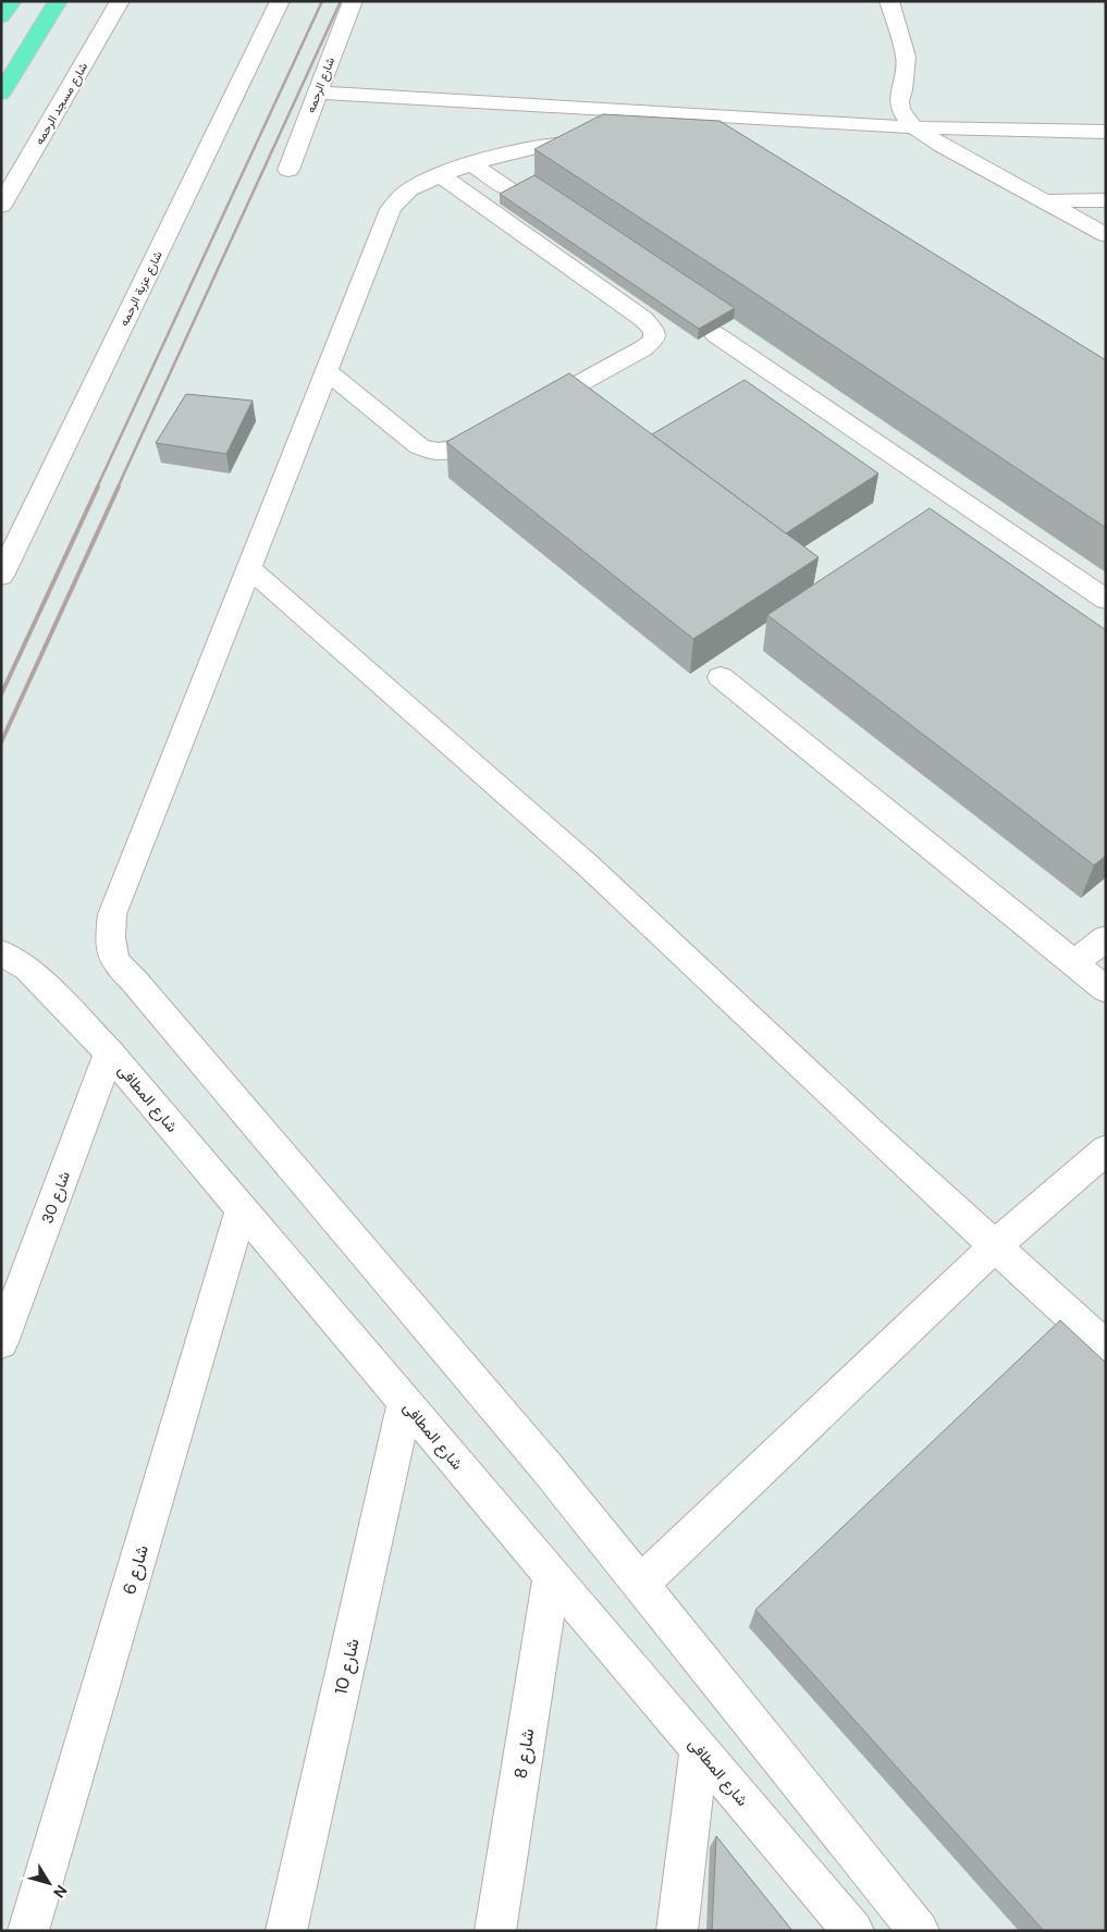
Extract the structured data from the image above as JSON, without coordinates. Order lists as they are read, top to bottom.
{
  "streets": {
    "street": [
      "شارع الرحمه",
      "شارع مسجد الرحمه",
      "شارع عزبة الرحمه",
      "شارع المطافى",
      "شارع 30",
      "شارع 6",
      "شارع 10",
      "شارع 8"
    ]
  },
  "crossings": [
    ["شارع المطافى", "شارع 30"],
    ["شارع المطافى", "شارع 6"],
    ["شارع المطافى", "شارع 10"],
    ["شارع المطافى", "شارع 8"]
  ],
  "north": "bottom right"
}
